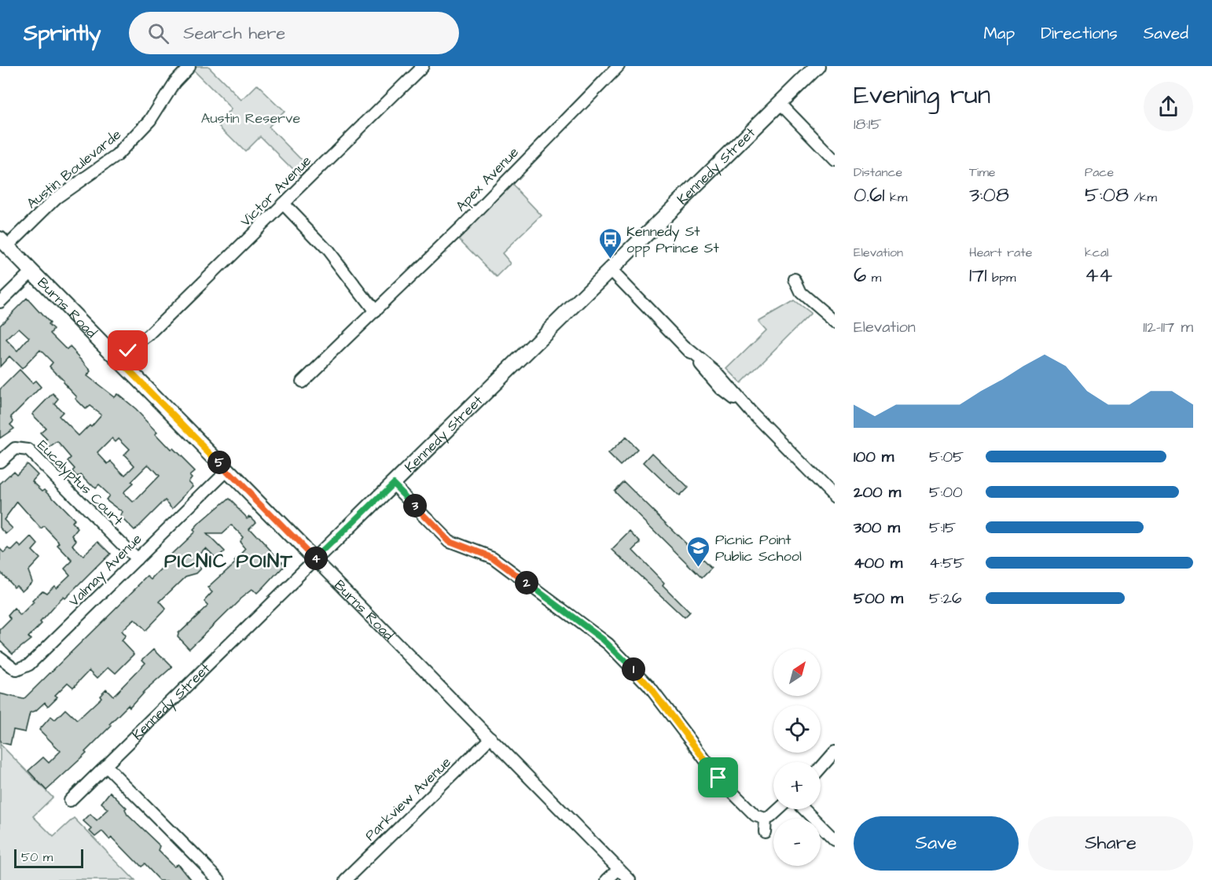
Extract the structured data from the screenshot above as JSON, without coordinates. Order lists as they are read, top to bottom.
{
  "streets": {
    "street": [
      "Kennedy Street",
      "Austin Boulevarde",
      "Apex Avenue",
      "Victor Avenue",
      "Burns Road",
      "Eucalyptus Court",
      "Valmay Avenue",
      "Parkview Avenue"
    ]
  },
  "crossings": [
    ["Kennedy Street", "Burns Road"],
    ["Austin Boulevarde", "Burns Road"],
    ["Victor Avenue", "Burns Road"],
    ["Burns Road", "Valmay Avenue"],
    ["Burns Road", "Parkview Avenue"],
    ["Eucalyptus Court", "Valmay Avenue"]
  ],
  "districts": ["PICNIC POINT"],
  "parks": ["Austin Reserve"],
  "places": {
    "bus stop": ["Kennedy St opp Prince St"],
    "school or university": ["Picnic Point Public School"]
  },
  "scale_bar": "50 m",
  "north": "top right",
  "page": {
    "header": "Sprintly",
    "search": "Search here",
    "nav": ["Map", "Directions", "Saved"],
    "heading": ["Evening run", "18:15"],
    "stats": [
      ["Distance", "0.61 km"],
      ["Time", "3:08"],
      ["Pace", "5:08 /km"],
      ["Elevation", "6 m"],
      ["Heart rate", "171 bpm"],
      ["kcal", "44"]
    ],
    "chart": ["Elevation", "112–117 m"],
    "list": [
      {
        "name": "100 m",
        "note": "5:05"
      },
      {
        "name": "200 m",
        "note": "5:00"
      },
      {
        "name": "300 m",
        "note": "5:15"
      },
      {
        "name": "400 m",
        "note": "4:55"
      },
      {
        "name": "500 m",
        "note": "5:26"
      }
    ],
    "pins": [
      "5",
      "3",
      "4",
      "2",
      "1"
    ],
    "map_buttons": ["+", "−"],
    "buttons": ["Save", "Share"],
    "scale": "50 m"
  }
}
